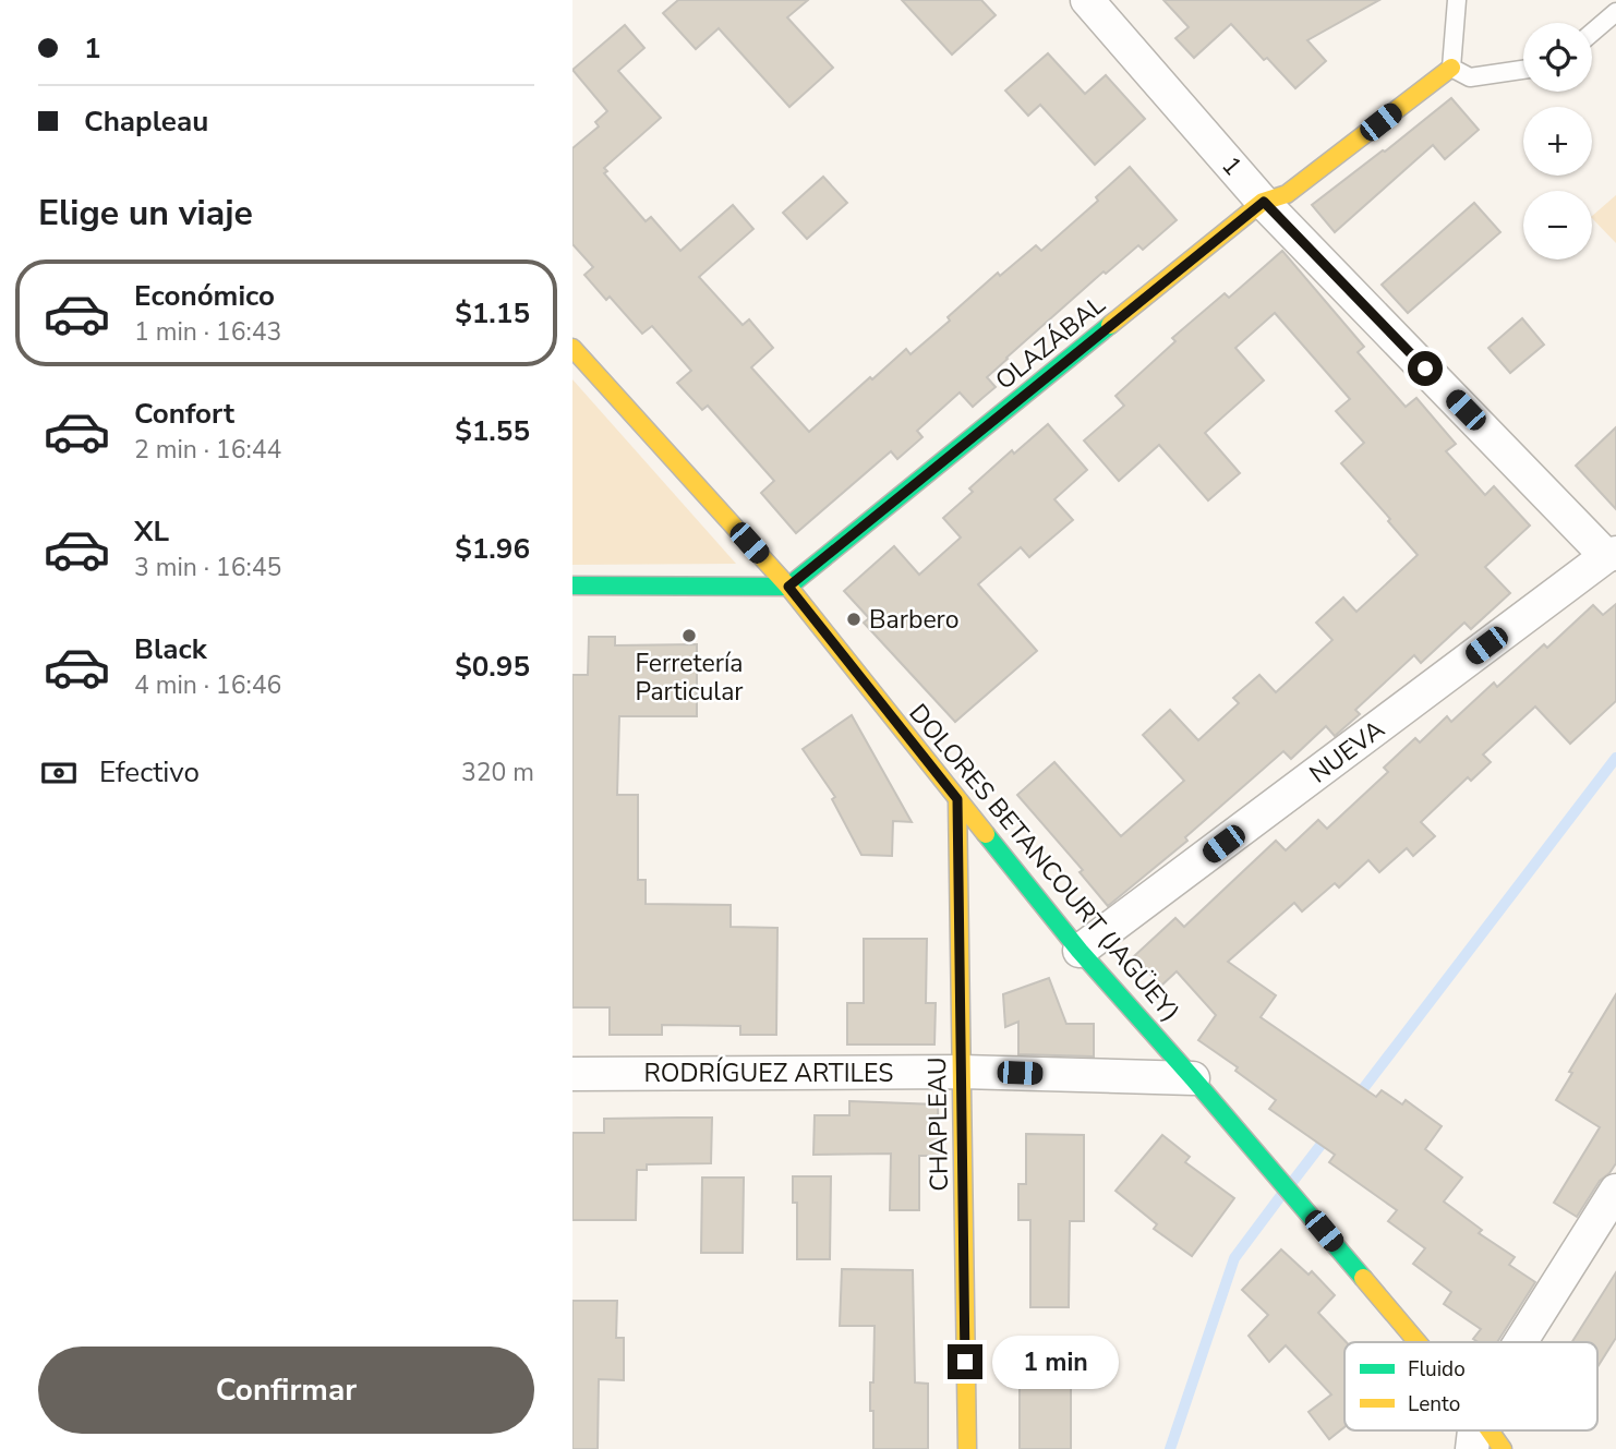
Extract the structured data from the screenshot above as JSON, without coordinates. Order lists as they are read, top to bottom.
{
  "streets": {
    "street": [
      "1",
      "OLAZÁBAL",
      "NUEVA",
      "DOLORES BETANCOURT (JAGÜEY)",
      "RODRÍGUEZ ARTILES",
      "CHAPLEAU"
    ]
  },
  "crossings": [
    ["1", "OLAZÁBAL"],
    ["1", "NUEVA"],
    ["OLAZÁBAL", "DOLORES BETANCOURT (JAGÜEY)"],
    ["NUEVA", "DOLORES BETANCOURT (JAGÜEY)"],
    ["DOLORES BETANCOURT (JAGÜEY)", "RODRÍGUEZ ARTILES"],
    ["DOLORES BETANCOURT (JAGÜEY)", "CHAPLEAU"],
    ["RODRÍGUEZ ARTILES", "CHAPLEAU"]
  ],
  "places": ["Barbero", "Ferretería Particular"],
  "legend": ["Fluido", "Lento"],
  "page": {
    "banner": ["1", "Chapleau"],
    "map_buttons": ["+", "−"],
    "heading": "Elige un viaje",
    "list": [
      {
        "name": "Económico",
        "note": "1 min · 16:43",
        "value": "$1.15"
      },
      {
        "name": "Confort",
        "note": "2 min · 16:44",
        "value": "$1.55"
      },
      {
        "name": "XL",
        "note": "3 min · 16:45",
        "value": "$1.96"
      },
      {
        "name": "Black",
        "note": "4 min · 16:46",
        "value": "$0.95"
      }
    ],
    "pay": ["Efectivo", "320 m"],
    "buttons": "Confirmar",
    "bubble": "1 min"
  }
}
